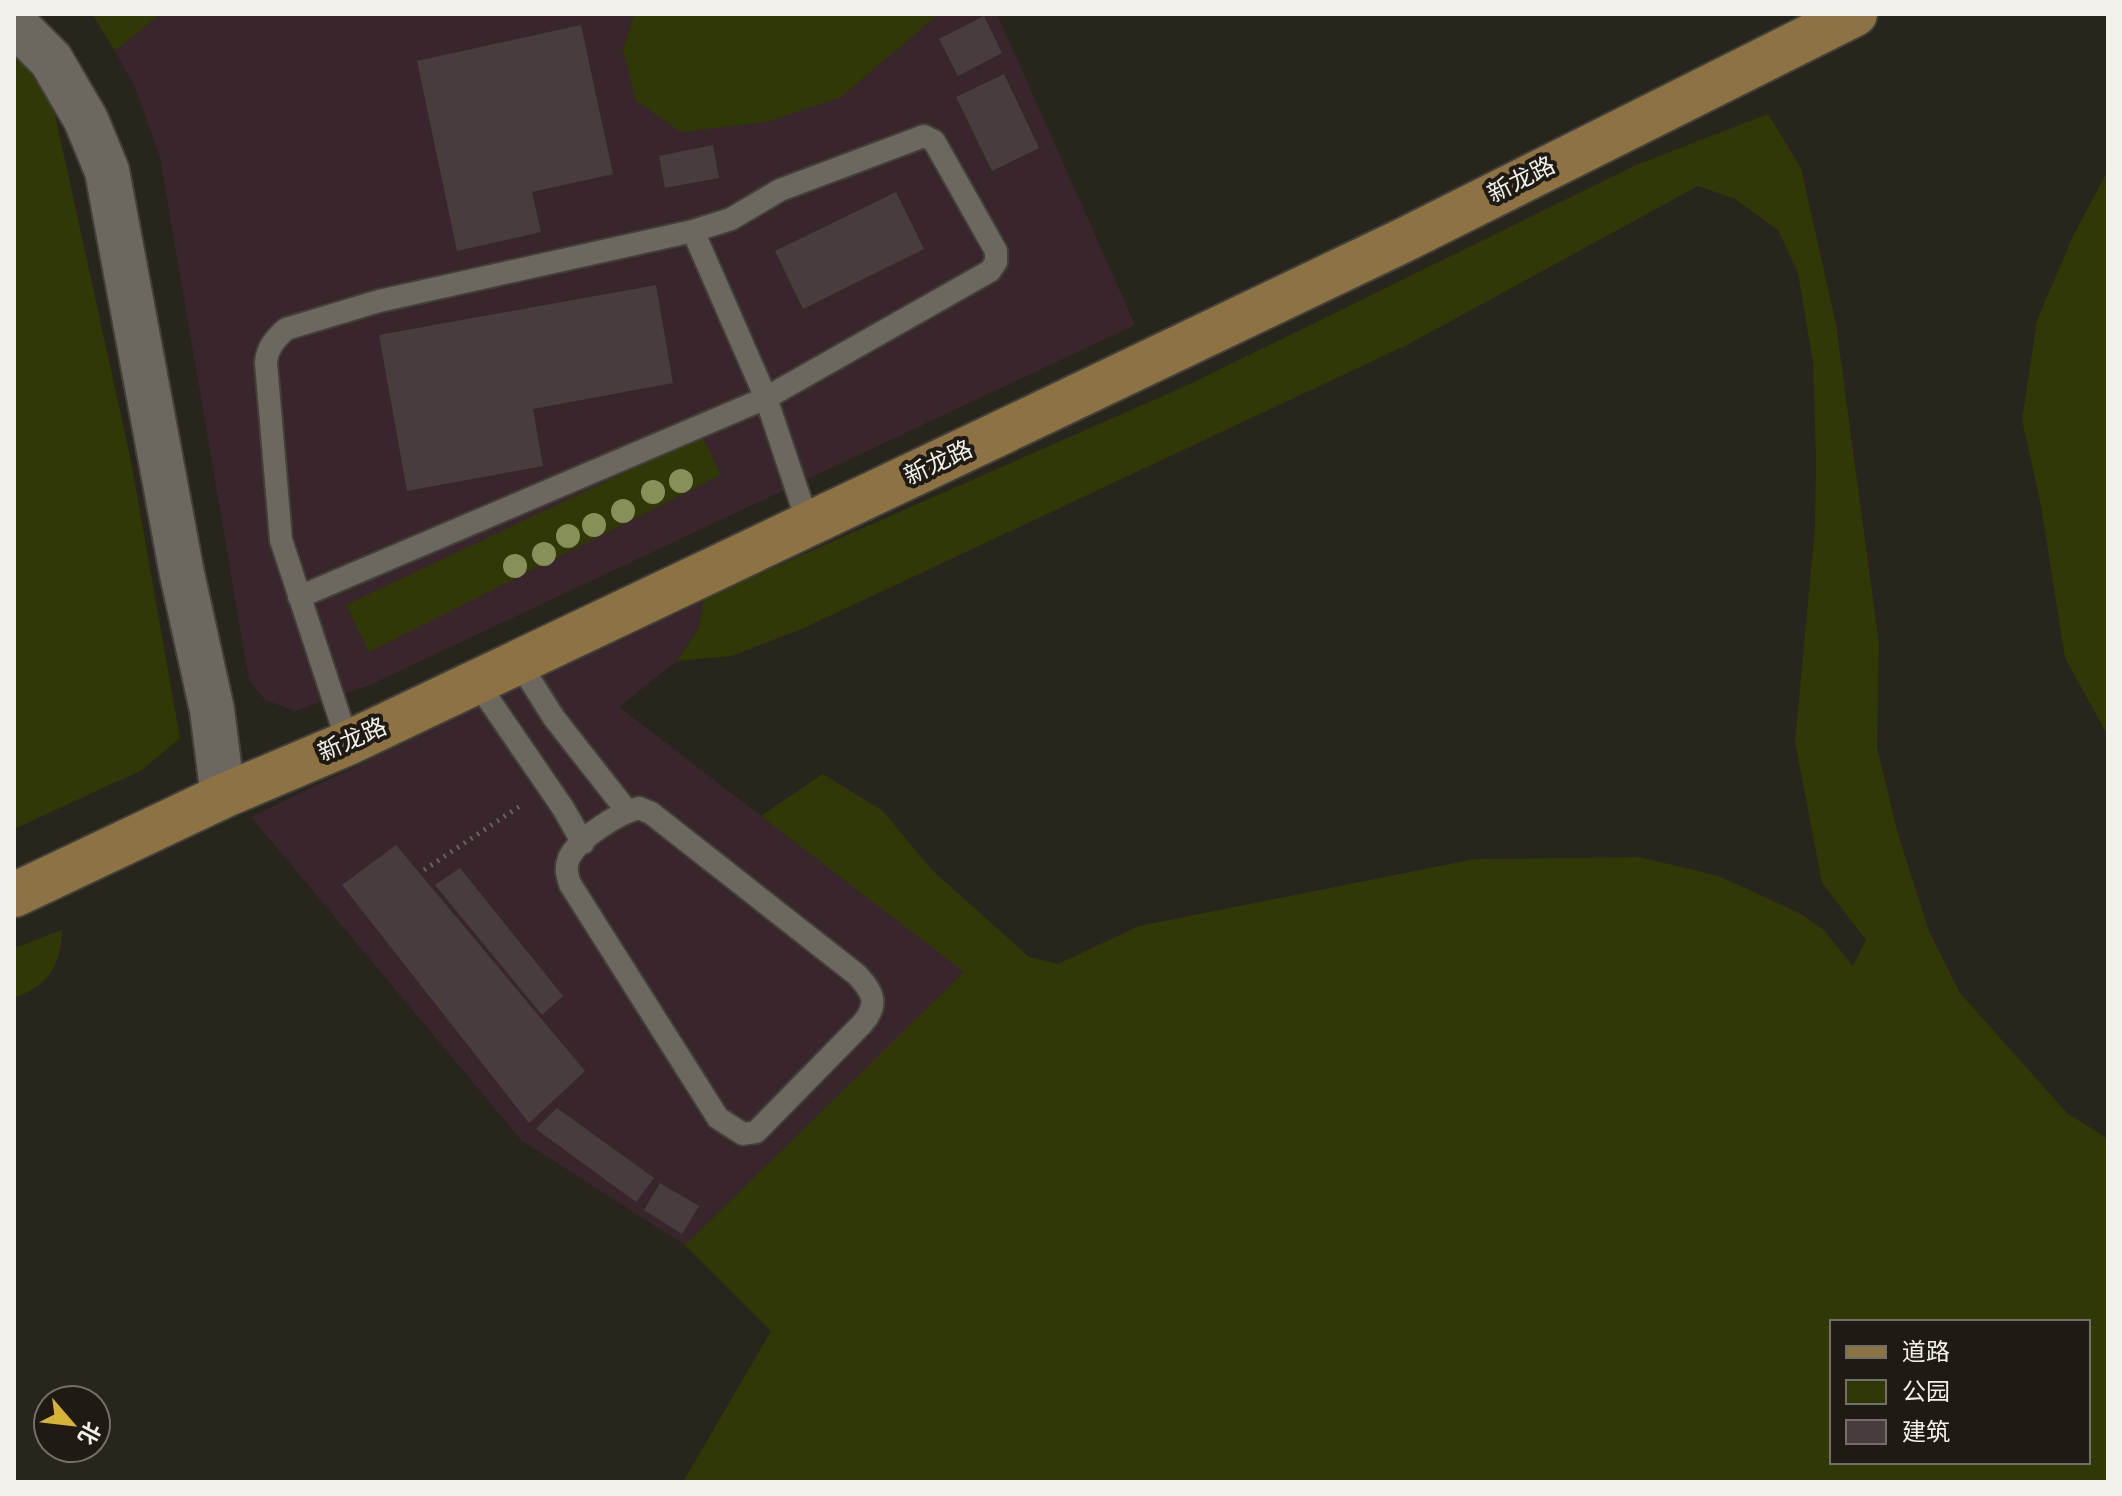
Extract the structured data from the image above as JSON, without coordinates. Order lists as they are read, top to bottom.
{
  "streets": {
    "main road": ["新龙路"]
  },
  "legend": ["道路", "公园", "建筑"],
  "north": "bottom right"
}
